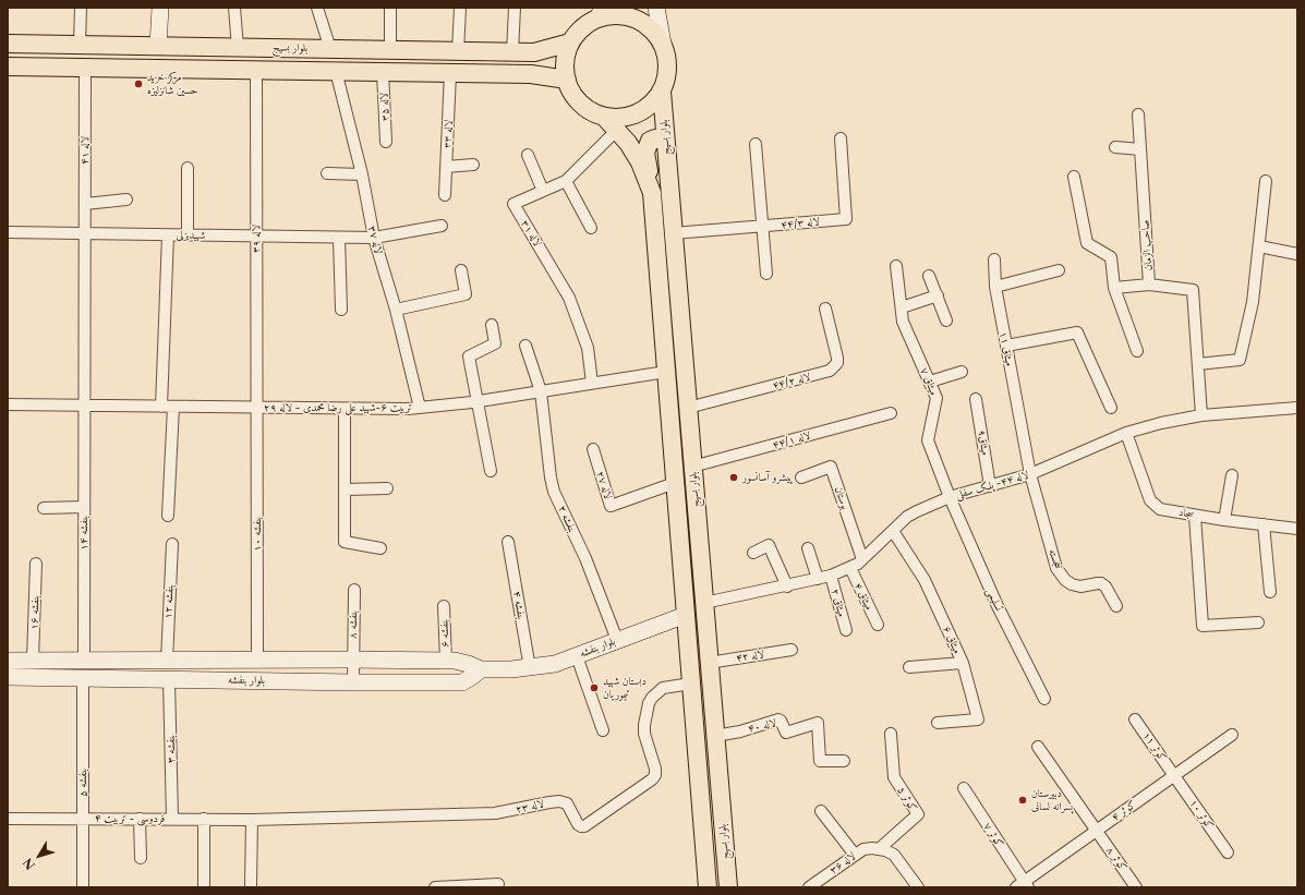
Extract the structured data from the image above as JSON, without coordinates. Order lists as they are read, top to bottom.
{
  "streets": {
    "main road": ["بلوار بسیج", "بلوار بنفشه"],
    "street": [
      "لاله ۳۵",
      "لاله ۳۳",
      "لاله ۴۱",
      "لاله ۴۴/۳",
      "لاله ۳۱",
      "شهیدبزلی",
      "لاله ۳۹",
      "لاله ۳۷",
      "صاحب الزمان",
      "میثاق ۱۱",
      "لاله ۴۴/۲",
      "میثاق ۷",
      "تربیت ۶-شهید علی رضا محمدی - لاله ۲۹",
      "لاله ۴۴/۱",
      "میثاق۹",
      "لاله ۲۷",
      "لاله ۴۴- پلک سفلی",
      "بوستان",
      "سجاد",
      "بنفشه ۲",
      "بنفشه ۱۴",
      "بنفشه ۱۰",
      "خجسته",
      "میثاق ۴",
      "تسلیمی",
      "بنفشه ۱۲",
      "میثاق ۲",
      "بنفشه ۴",
      "بنفشه ۱۶",
      "بنفشه ۸",
      "بنفشه ۶",
      "میثاق ۶",
      "لاله ۴۲",
      "لاله ۴۰",
      "کوثر ۱۱",
      "بنفشه ۳",
      "بنفشه ۵",
      "کوثر ۵",
      "لاله ۲۳",
      "کوثر ۴",
      "کوثر ۱۰",
      "فردوسی - تربیت ۴",
      "کوثر ۷",
      "کوثر ۸",
      "لاله ۳۶"
    ]
  },
  "crossings": [
    ["بلوار بسیج", "لاله ۳۵"],
    ["بلوار بسیج", "لاله ۳۳"],
    ["بلوار بسیج", "لاله ۴۱"],
    ["بلوار بسیج", "لاله ۴۴/۳"],
    ["بلوار بسیج", "لاله ۳۱"],
    ["بلوار بسیج", "لاله ۳۹"],
    ["بلوار بسیج", "لاله ۳۷"],
    ["بلوار بسیج", "لاله ۴۴/۲"],
    ["بلوار بسیج", "تربیت ۶-شهید علی رضا محمدی - لاله ۲۹"],
    ["بلوار بسیج", "لاله ۴۴/۱"],
    ["بلوار بسیج", "لاله ۲۷"],
    ["بلوار بسیج", "لاله ۴۴- پلک سفلی"],
    ["بلوار بسیج", "بلوار بنفشه"],
    ["بلوار بسیج", "لاله ۴۲"],
    ["بلوار بسیج", "لاله ۴۰"],
    ["بلوار بسیج", "لاله ۲۳"],
    ["لاله ۴۱", "شهیدبزلی"],
    ["لاله ۴۱", "بنفشه ۱۴"],
    ["لاله ۳۱", "تربیت ۶-شهید علی رضا محمدی - لاله ۲۹"],
    ["شهیدبزلی", "لاله ۳۹"],
    ["شهیدبزلی", "لاله ۳۷"],
    ["شهیدبزلی", "بنفشه ۱۴"],
    ["لاله ۳۹", "تربیت ۶-شهید علی رضا محمدی - لاله ۲۹"],
    ["لاله ۳۹", "بنفشه ۱۰"],
    ["لاله ۳۷", "تربیت ۶-شهید علی رضا محمدی - لاله ۲۹"],
    ["صاحب الزمان", "لاله ۴۴- پلک سفلی"],
    ["میثاق ۱۱", "لاله ۴۴- پلک سفلی"],
    ["میثاق ۱۱", "خجسته"],
    ["میثاق ۷", "لاله ۴۴- پلک سفلی"],
    ["میثاق ۷", "تسلیمی"],
    ["تربیت ۶-شهید علی رضا محمدی - لاله ۲۹", "بنفشه ۲"],
    ["تربیت ۶-شهید علی رضا محمدی - لاله ۲۹", "بنفشه ۱۴"],
    ["تربیت ۶-شهید علی رضا محمدی - لاله ۲۹", "بنفشه ۱۰"],
    ["میثاق۹", "لاله ۴۴- پلک سفلی"],
    ["لاله ۴۴- پلک سفلی", "بوستان"],
    ["لاله ۴۴- پلک سفلی", "سجاد"],
    ["لاله ۴۴- پلک سفلی", "خجسته"],
    ["لاله ۴۴- پلک سفلی", "میثاق ۴"],
    ["لاله ۴۴- پلک سفلی", "تسلیمی"],
    ["لاله ۴۴- پلک سفلی", "میثاق ۲"],
    ["لاله ۴۴- پلک سفلی", "میثاق ۶"],
    ["بنفشه ۲", "بلوار بنفشه"],
    ["بنفشه ۱۴", "بلوار بنفشه"],
    ["بنفشه ۱۰", "بلوار بنفشه"],
    ["بنفشه ۱۲", "بلوار بنفشه"],
    ["بنفشه ۴", "بلوار بنفشه"],
    ["بنفشه ۱۶", "بلوار بنفشه"],
    ["بنفشه ۸", "بلوار بنفشه"],
    ["بنفشه ۶", "بلوار بنفشه"],
    ["بلوار بنفشه", "بنفشه ۳"],
    ["بلوار بنفشه", "بنفشه ۵"],
    ["کوثر ۱۱", "کوثر ۴"],
    ["کوثر ۱۱", "کوثر ۱۰"],
    ["بنفشه ۳", "فردوسی - تربیت ۴"],
    ["بنفشه ۵", "فردوسی - تربیت ۴"],
    ["کوثر ۵", "لاله ۳۶"],
    ["لاله ۲۳", "فردوسی - تربیت ۴"],
    ["کوثر ۴", "کوثر ۱۰"],
    ["کوثر ۴", "کوثر ۷"],
    ["کوثر ۴", "کوثر ۸"]
  ],
  "places": [
    "مرکز خرید حسین شانزلیزه",
    "پیشرو آسانسور",
    "دبستان شهید تیموریان",
    "دبیرستان پسرانه لسانی"
  ],
  "north": "bottom left"
}
